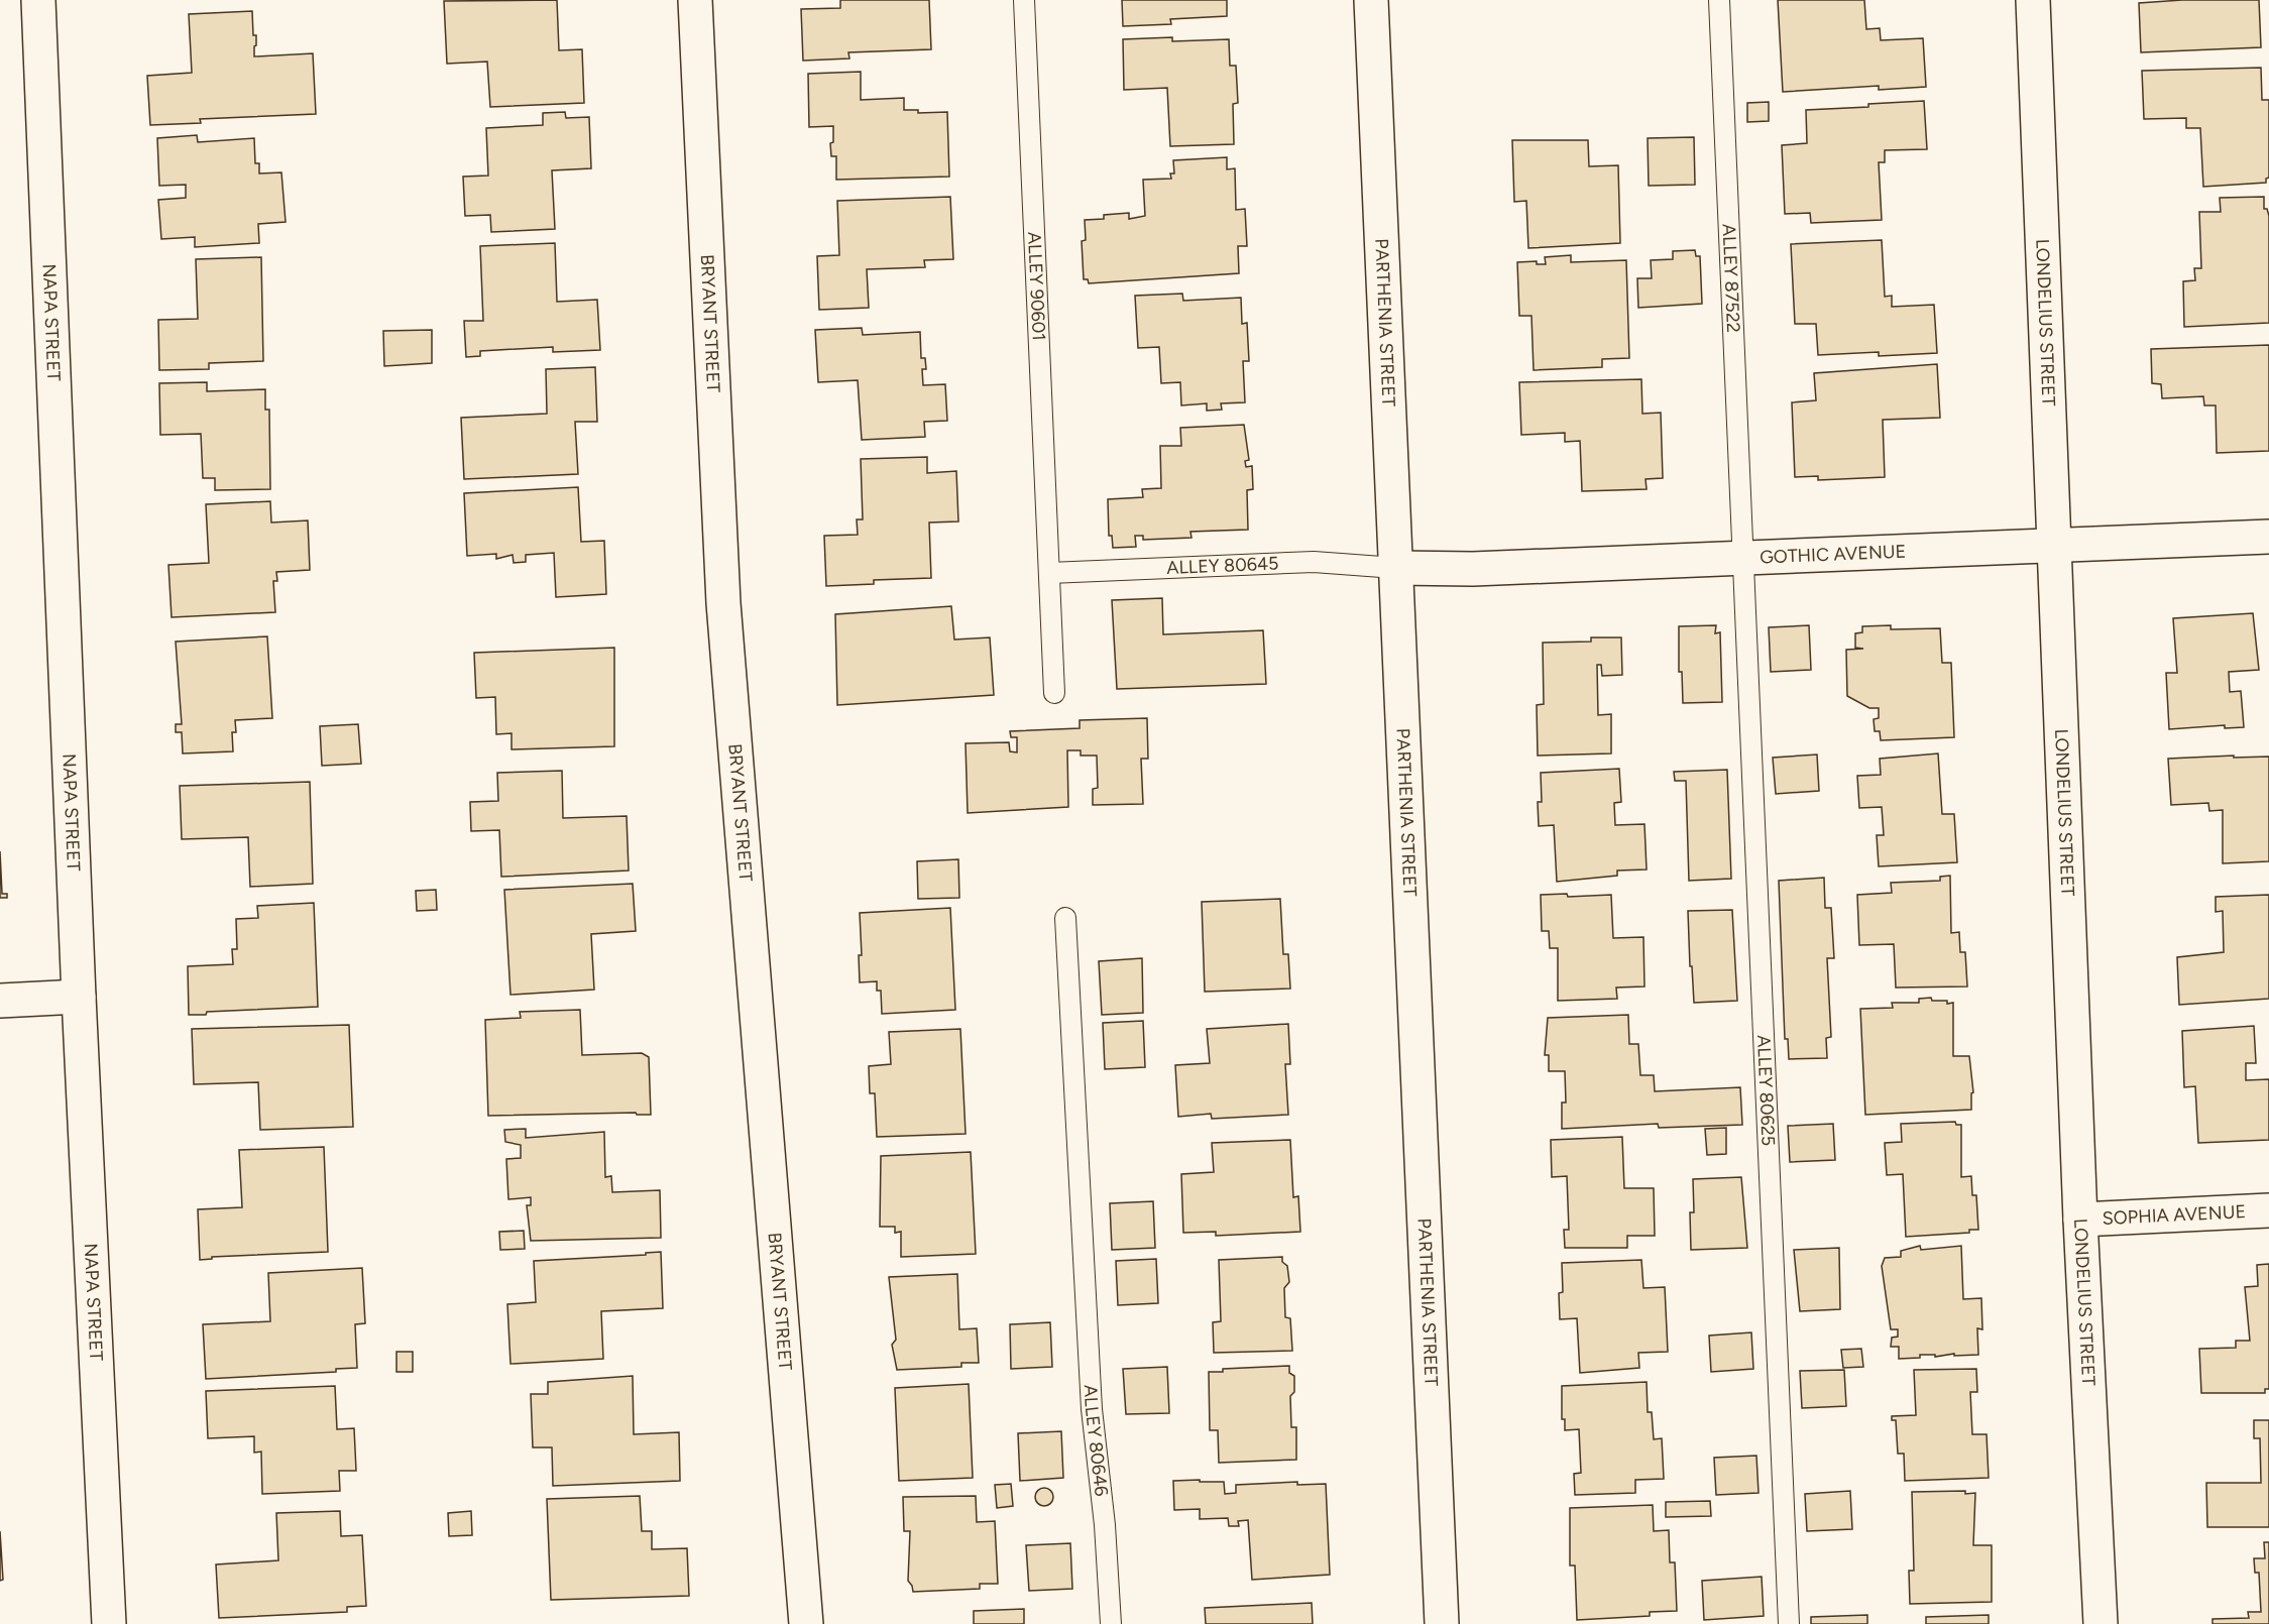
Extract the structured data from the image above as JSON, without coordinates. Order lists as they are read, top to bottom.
{
  "streets": {
    "street": [
      "PARTHENIA STREET",
      "LONDELIUS STREET",
      "NAPA STREET",
      "BRYANT STREET",
      "GOTHIC AVENUE",
      "SOPHIA AVENUE"
    ],
    "lane": [
      "ALLEY 87522",
      "ALLEY 90601",
      "ALLEY 80645",
      "ALLEY 80625",
      "ALLEY 80646"
    ]
  },
  "crossings": [
    ["ALLEY 87522", "GOTHIC AVENUE"],
    ["ALLEY 87522", "ALLEY 80625"],
    ["ALLEY 90601", "ALLEY 80645"],
    ["PARTHENIA STREET", "GOTHIC AVENUE"],
    ["PARTHENIA STREET", "ALLEY 80645"],
    ["LONDELIUS STREET", "GOTHIC AVENUE"],
    ["LONDELIUS STREET", "SOPHIA AVENUE"],
    ["GOTHIC AVENUE", "ALLEY 80645"],
    ["GOTHIC AVENUE", "ALLEY 80625"]
  ]
}
